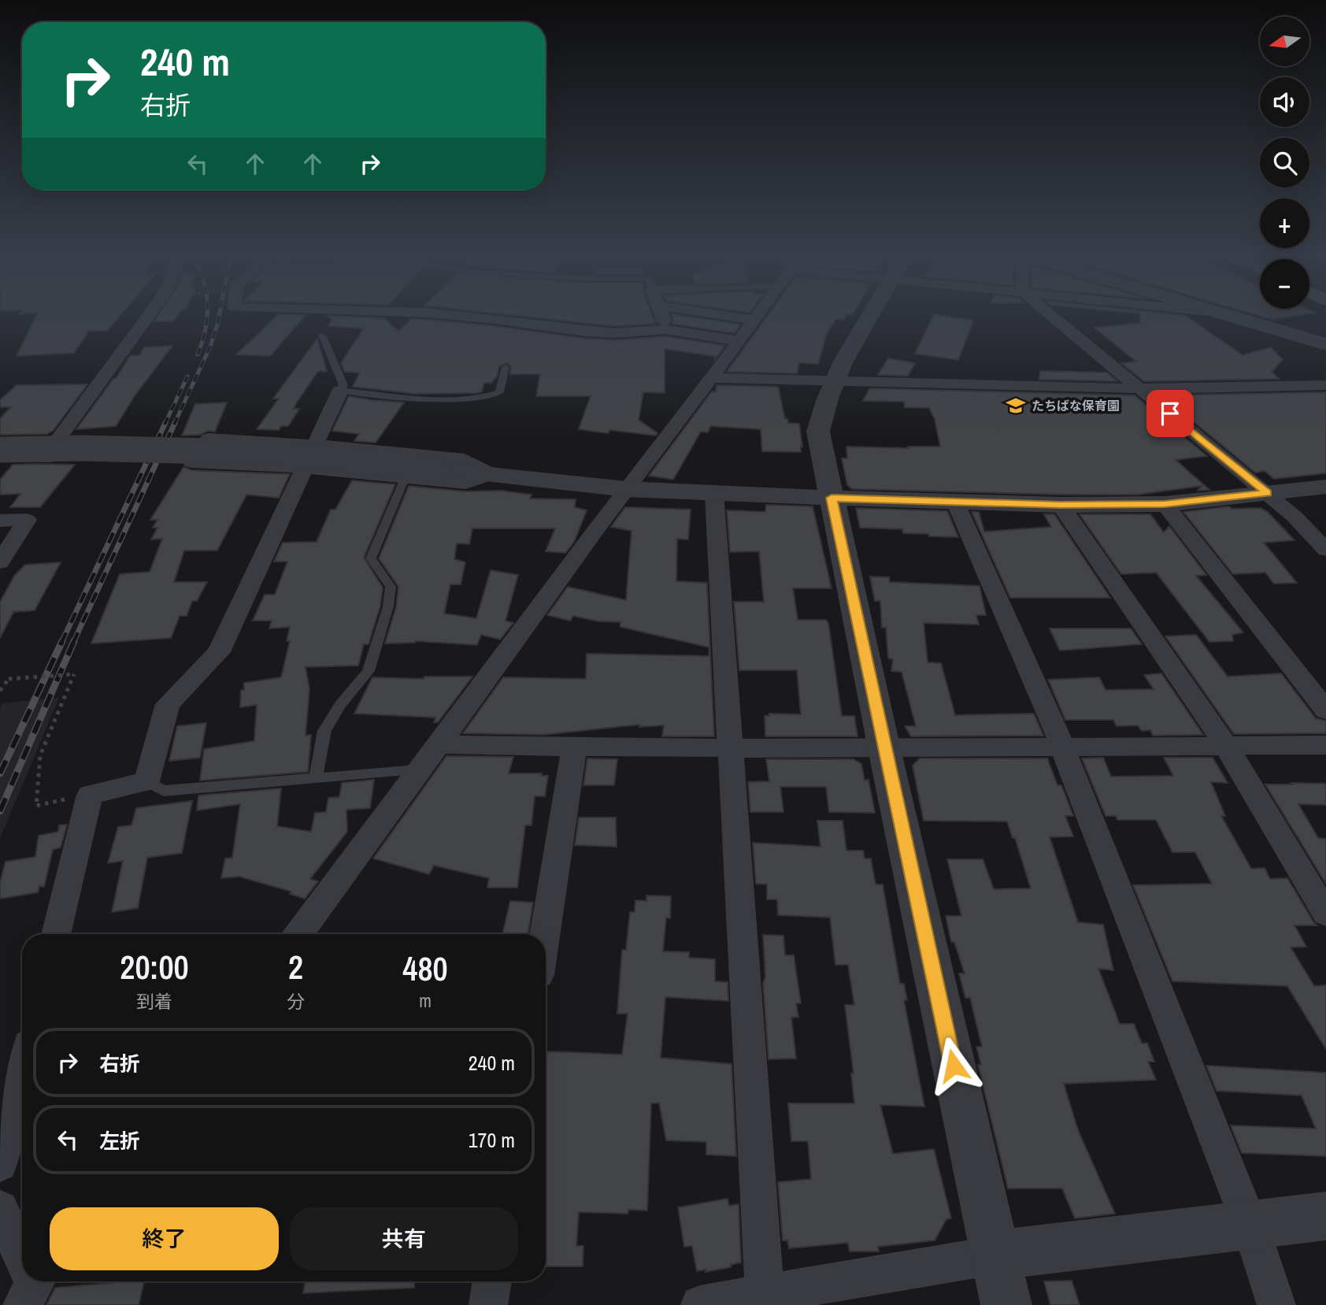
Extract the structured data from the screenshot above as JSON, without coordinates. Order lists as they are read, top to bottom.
{
  "places": {
    "school or university": ["たちばな保育園"]
  },
  "north": "left",
  "page": {
    "map_buttons": ["+", "−"],
    "turn": ["240 m", "右折"],
    "eta": [
      "20:00",
      "到着",
      "2",
      "分",
      "480",
      "m"
    ],
    "list": [
      {
        "name": "右折",
        "value": "240 m"
      },
      {
        "name": "左折",
        "value": "170 m"
      }
    ],
    "buttons": ["終了", "共有"]
  }
}
